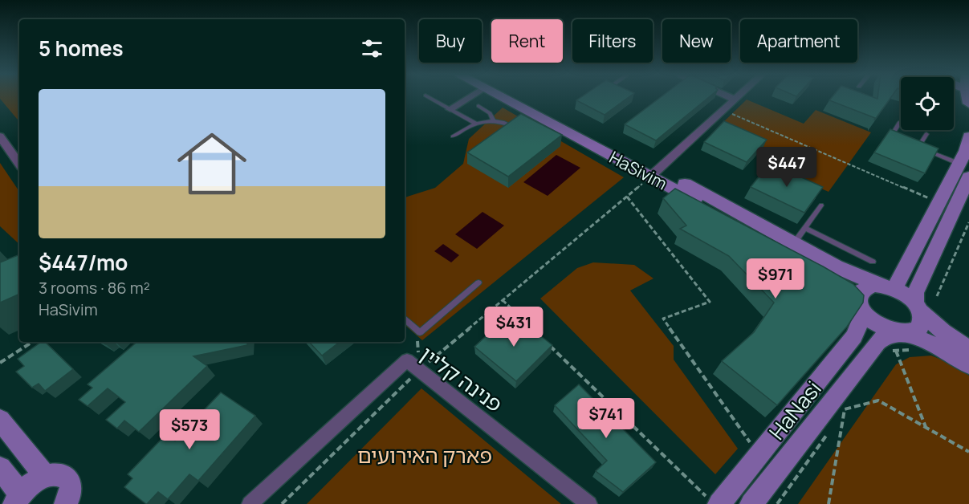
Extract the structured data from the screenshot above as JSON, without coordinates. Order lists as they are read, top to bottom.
{
  "streets": {
    "street": ["HaSivim", "פנינה קליין", "HaNasi"]
  },
  "crossings": [
    ["HaSivim", "HaNasi"]
  ],
  "parks": ["פארק האירועים"],
  "page": {
    "chip": [
      "Buy",
      "Rent",
      "Filters",
      "New",
      "Apartment"
    ],
    "heading": "5 homes",
    "list": [
      {
        "name": "$447/mo",
        "note": "3 rooms · 86 m² · HaSivim"
      }
    ],
    "price": [
      "$447",
      "$971",
      "$431",
      "$741",
      "$573"
    ]
  }
}
